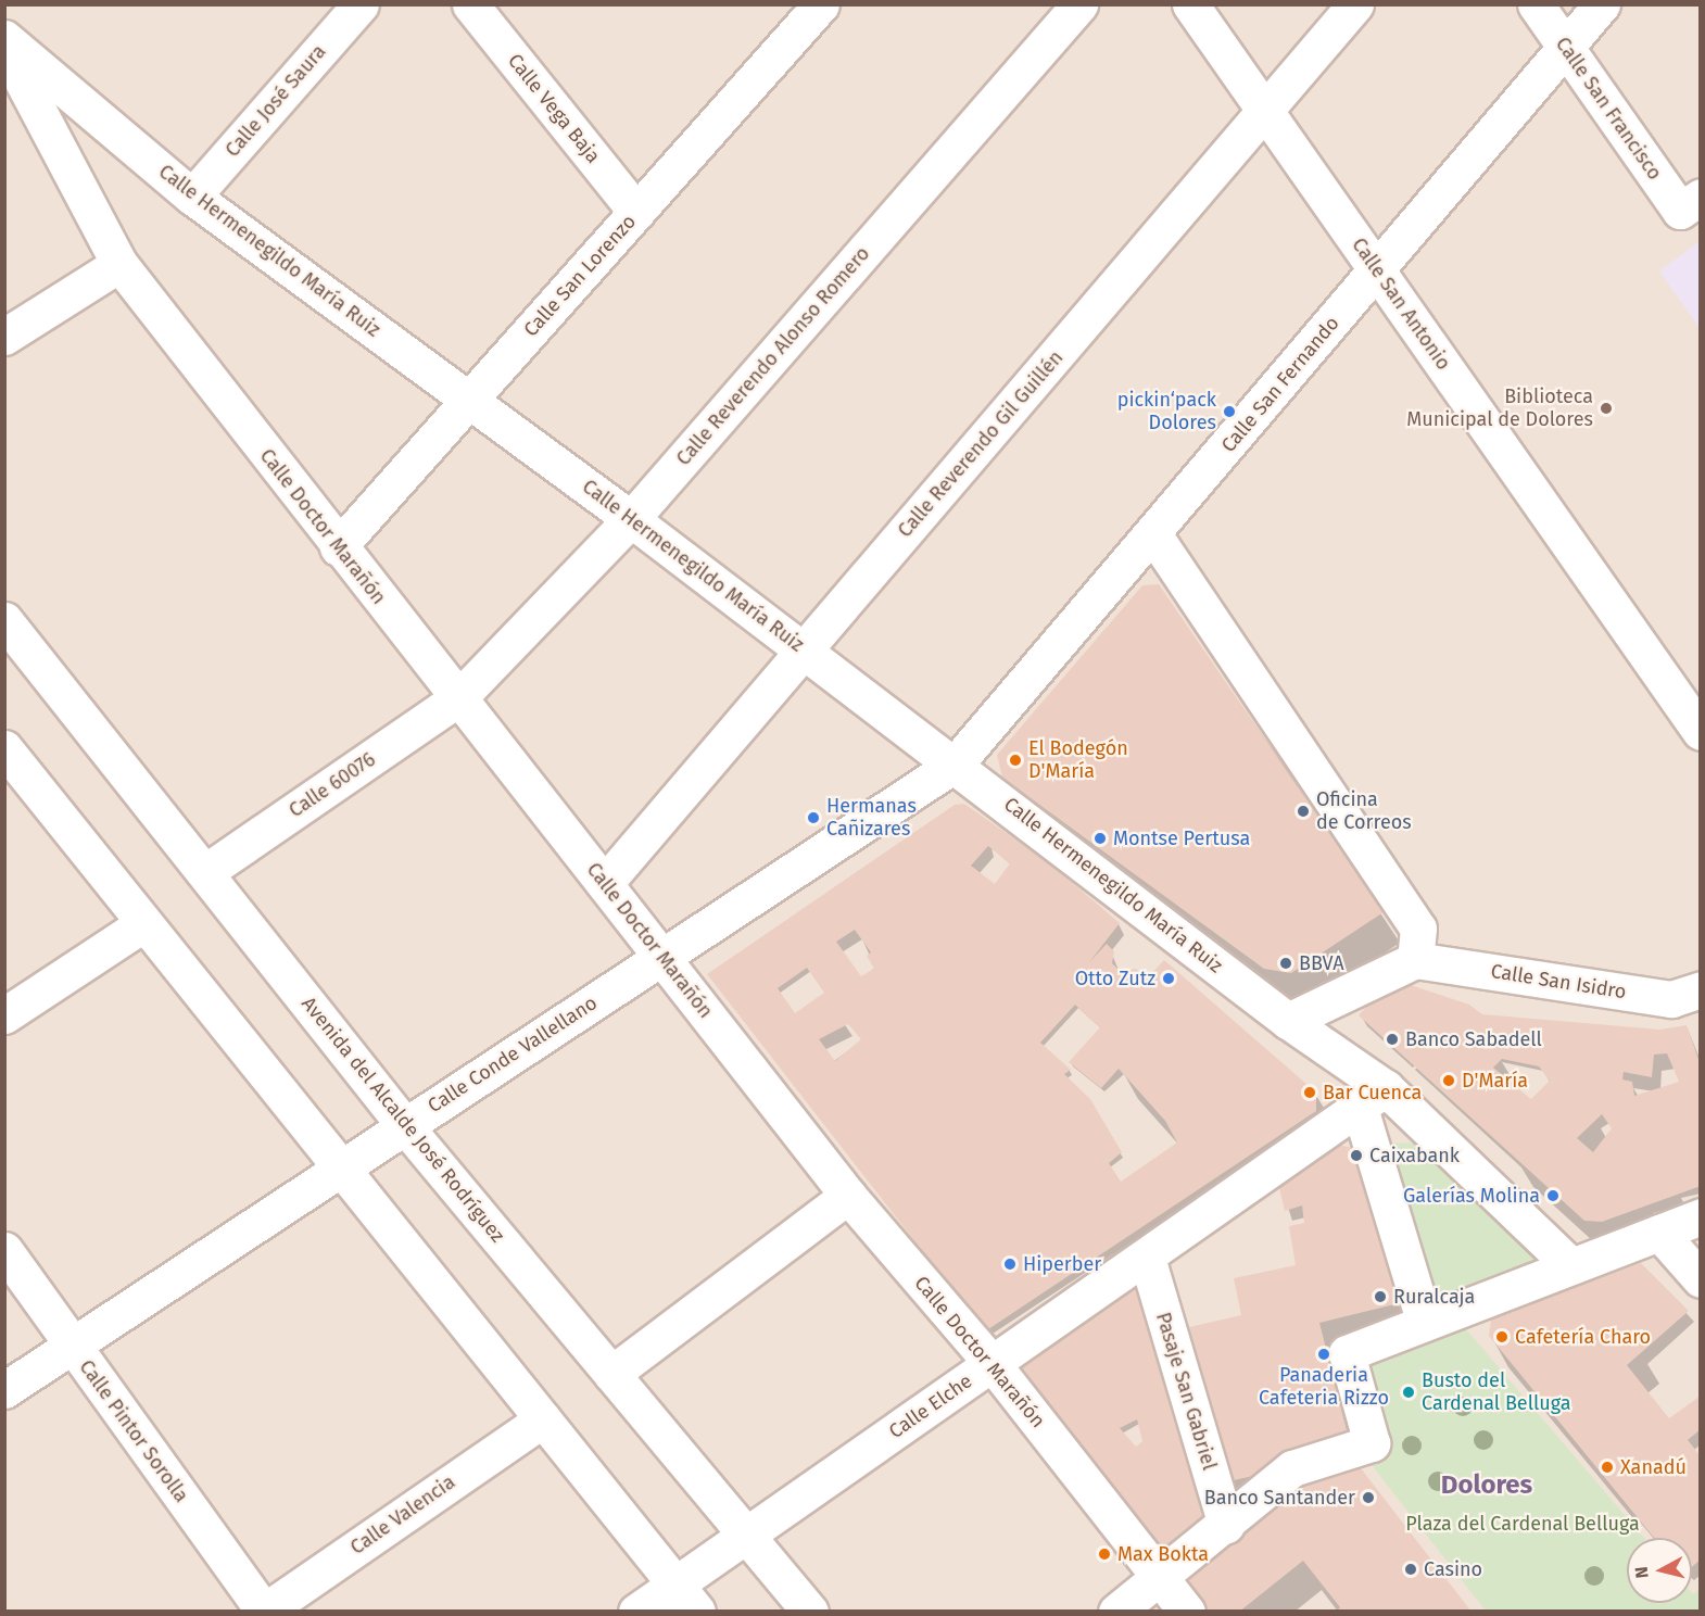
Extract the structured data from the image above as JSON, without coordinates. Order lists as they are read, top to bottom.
{
  "streets": {
    "street": [
      "Calle José Saura",
      "Calle Vega Baja",
      "Calle San Francisco",
      "Calle Hermenegildo María Ruiz",
      "Calle San Lorenzo",
      "Calle San Antonio",
      "Calle Reverendo Alonso Romero",
      "Calle San Fernando",
      "Calle Reverendo Gil Guillén",
      "Calle Doctor Marañón",
      "Calle 60076",
      "Calle San Isidro",
      "Calle Conde Vallellano",
      "Avenida del Alcalde José Rodríguez",
      "Pasaje San Gabriel",
      "Calle Elche",
      "Calle Pintor Sorolla",
      "Calle Valencia"
    ]
  },
  "crossings": [
    ["Calle José Saura", "Calle Hermenegildo María Ruiz"],
    ["Calle Vega Baja", "Calle San Lorenzo"],
    ["Calle San Francisco", "Calle San Fernando"],
    ["Calle Hermenegildo María Ruiz", "Calle San Lorenzo"],
    ["Calle Hermenegildo María Ruiz", "Calle Reverendo Alonso Romero"],
    ["Calle Hermenegildo María Ruiz", "Calle San Fernando"],
    ["Calle Hermenegildo María Ruiz", "Calle Reverendo Gil Guillén"],
    ["Calle Hermenegildo María Ruiz", "Calle Conde Vallellano"],
    ["Calle Hermenegildo María Ruiz", "Calle Elche"],
    ["Calle San Lorenzo", "Calle Doctor Marañón"],
    ["Calle San Antonio", "Calle San Fernando"],
    ["Calle San Antonio", "Calle Reverendo Gil Guillén"],
    ["Calle Reverendo Alonso Romero", "Calle Doctor Marañón"],
    ["Calle Reverendo Alonso Romero", "Calle 60076"],
    ["Calle San Fernando", "Calle Conde Vallellano"],
    ["Calle Reverendo Gil Guillén", "Calle Doctor Marañón"],
    ["Calle Doctor Marañón", "Calle 60076"],
    ["Calle Doctor Marañón", "Calle Conde Vallellano"],
    ["Calle Doctor Marañón", "Calle Elche"],
    ["Calle 60076", "Avenida del Alcalde José Rodríguez"],
    ["Calle Conde Vallellano", "Avenida del Alcalde José Rodríguez"],
    ["Calle Conde Vallellano", "Calle Pintor Sorolla"],
    ["Avenida del Alcalde José Rodríguez", "Calle Elche"],
    ["Pasaje San Gabriel", "Calle Elche"],
    ["Calle Pintor Sorolla", "Calle Valencia"]
  ],
  "districts": ["Dolores"],
  "parks": ["Plaza del Cardenal Belluga"],
  "places": [
    "Biblioteca Municipal de Dolores",
    "pickin‘pack Dolores",
    "El Bodegón D'María",
    "Oficina de Correos",
    "Hermanas Cañizares",
    "Montse Pertusa",
    "BBVA",
    "Otto Zutz",
    "Banco Sabadell",
    "D'María",
    "Bar Cuenca",
    "Caixabank",
    "Galerías Molina",
    "Hiperber",
    "Ruralcaja",
    "Cafetería Charo",
    "Panaderia Cafeteria Rizzo",
    "Busto del Cardenal Belluga",
    "Xanadú",
    "Banco Santander",
    "Max Bokta",
    "Casino"
  ],
  "north": "left"
}
